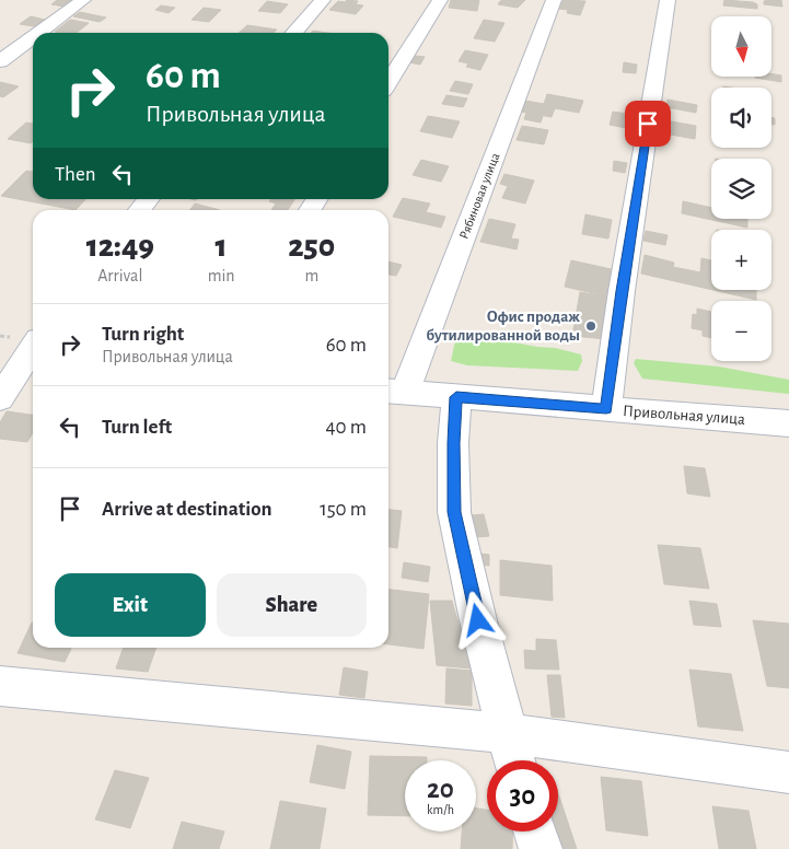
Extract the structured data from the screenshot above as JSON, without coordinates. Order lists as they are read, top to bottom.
{
  "streets": {
    "street": ["Рябиновая улица", "Привольная улица"]
  },
  "crossings": [
    ["Рябиновая улица", "Привольная улица"]
  ],
  "places": ["Офис продаж бутилированной воды"],
  "north": "bottom",
  "page": {
    "map_buttons": ["+", "−"],
    "turn": ["60 m", "Привольная улица"],
    "then": "Then",
    "eta": [
      "12:49",
      "Arrival",
      "1",
      "min",
      "250",
      "m"
    ],
    "list": [
      {
        "name": "Turn right",
        "note": "Привольная улица",
        "value": "60 m"
      },
      {
        "name": "Turn left",
        "value": "40 m"
      },
      {
        "name": "Arrive at destination",
        "value": "150 m"
      }
    ],
    "buttons": ["Exit", "Share"],
    "speed": "20 km/h",
    "limit": "30"
  }
}
